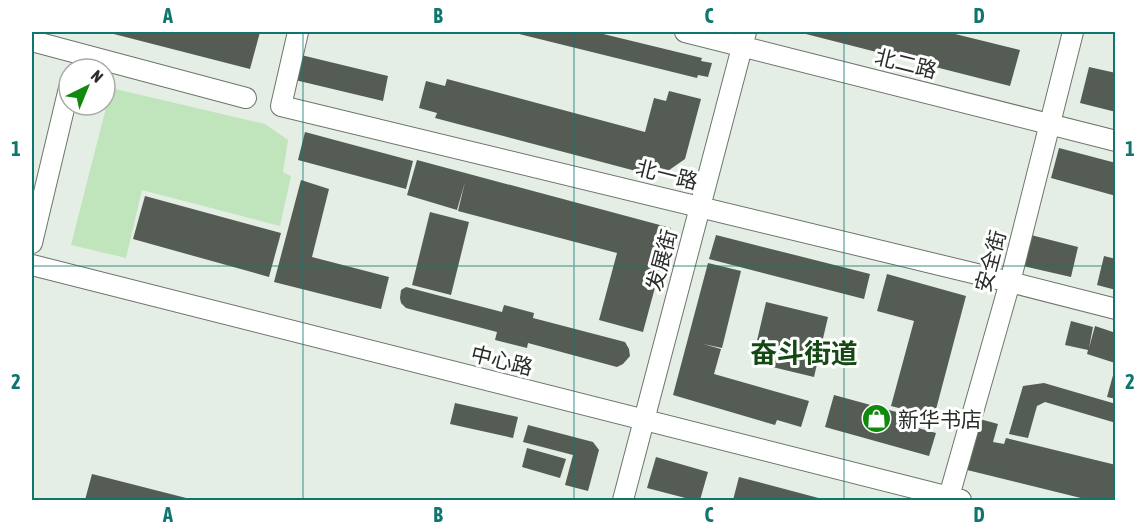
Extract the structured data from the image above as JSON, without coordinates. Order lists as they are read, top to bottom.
{
  "streets": {
    "street": [
      "北二路",
      "北一路",
      "发展街",
      "安全街",
      "中心路"
    ]
  },
  "crossings": [
    ["北二路", "发展街"],
    ["北二路", "安全街"],
    ["北一路", "发展街"],
    ["北一路", "安全街"],
    ["发展街", "中心路"],
    ["安全街", "中心路"]
  ],
  "districts": ["奋斗街道"],
  "places": {
    "shop": ["新华书店"]
  },
  "north": "top right",
  "grid": {
    "columns": [
      "A",
      "B",
      "C",
      "D"
    ],
    "rows": ["1", "2"]
  }
}
